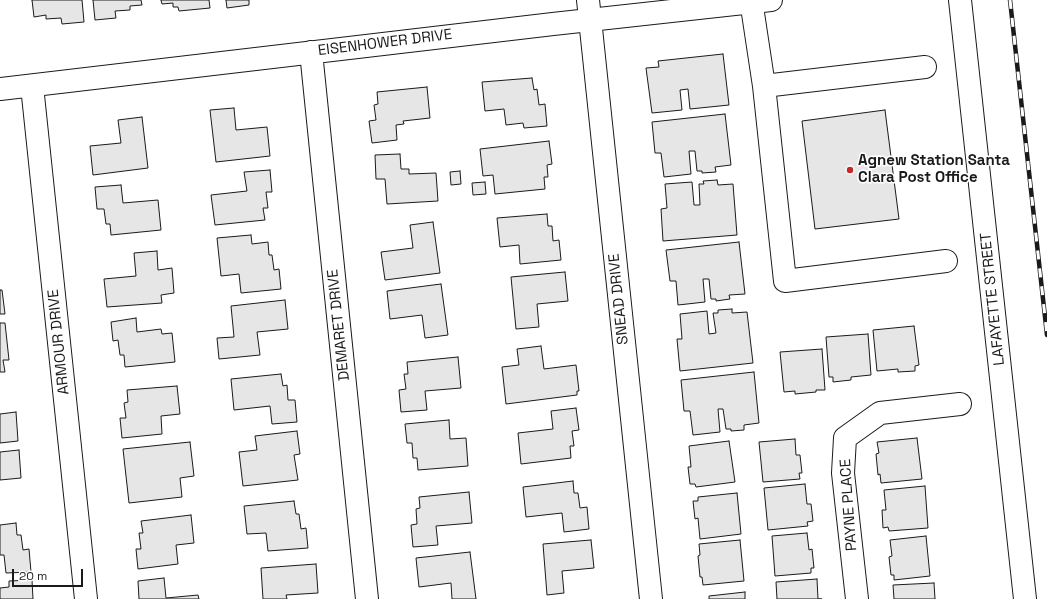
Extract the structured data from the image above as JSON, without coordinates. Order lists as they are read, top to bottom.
{
  "streets": {
    "street": [
      "EISENHOWER DRIVE",
      "SNEAD DRIVE",
      "LAFAYETTE STREET",
      "DEMARET DRIVE",
      "ARMOUR DRIVE",
      "PAYNE PLACE"
    ]
  },
  "crossings": [
    ["EISENHOWER DRIVE", "SNEAD DRIVE"],
    ["EISENHOWER DRIVE", "DEMARET DRIVE"],
    ["EISENHOWER DRIVE", "ARMOUR DRIVE"]
  ],
  "places": ["Agnew Station Santa Clara Post Office"],
  "scale_bar": "20 m"
}
